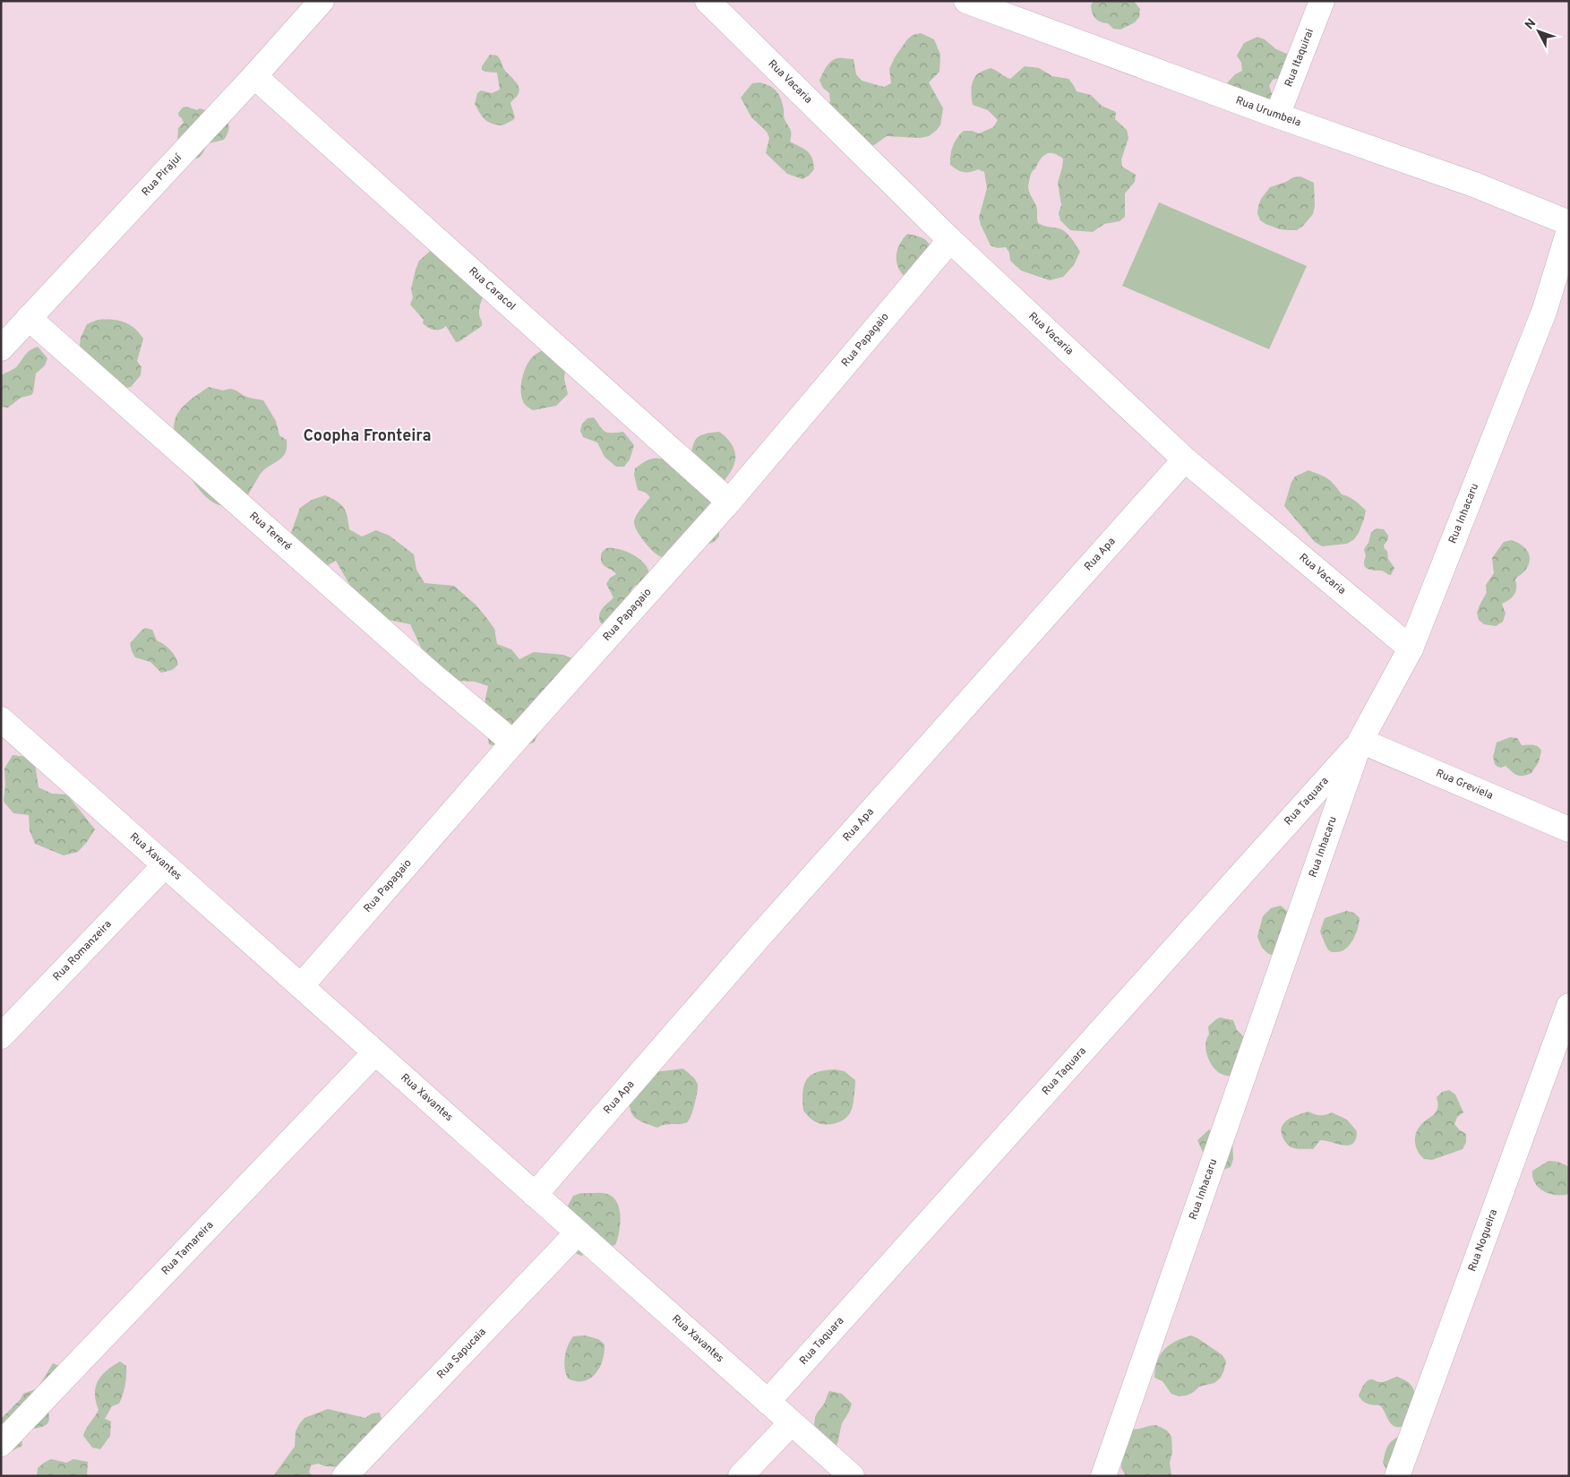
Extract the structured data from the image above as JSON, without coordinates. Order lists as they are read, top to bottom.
{
  "streets": {
    "street": [
      "Rua Itaquirai",
      "Rua Vacaria",
      "Rua Urumbela",
      "Rua Pirajuí",
      "Rua Caracol",
      "Rua Papagaio",
      "Rua Inhacaru",
      "Rua Tereré",
      "Rua Apa",
      "Rua Greviela",
      "Rua Taquara",
      "Rua Xavantes",
      "Rua Romanzeira",
      "Rua Nogueira",
      "Rua Tamareira",
      "Rua Sapucaia"
    ]
  },
  "crossings": [
    ["Rua Itaquirai", "Rua Urumbela"],
    ["Rua Vacaria", "Rua Papagaio"],
    ["Rua Vacaria", "Rua Inhacaru"],
    ["Rua Vacaria", "Rua Apa"],
    ["Rua Pirajuí", "Rua Caracol"],
    ["Rua Pirajuí", "Rua Tereré"],
    ["Rua Caracol", "Rua Papagaio"],
    ["Rua Papagaio", "Rua Tereré"],
    ["Rua Papagaio", "Rua Xavantes"],
    ["Rua Inhacaru", "Rua Greviela"],
    ["Rua Inhacaru", "Rua Taquara"],
    ["Rua Apa", "Rua Xavantes"],
    ["Rua Greviela", "Rua Taquara"],
    ["Rua Taquara", "Rua Xavantes"],
    ["Rua Xavantes", "Rua Romanzeira"],
    ["Rua Xavantes", "Rua Tamareira"],
    ["Rua Xavantes", "Rua Sapucaia"]
  ],
  "districts": ["Coopha Fronteira"],
  "north": "top left"
}
